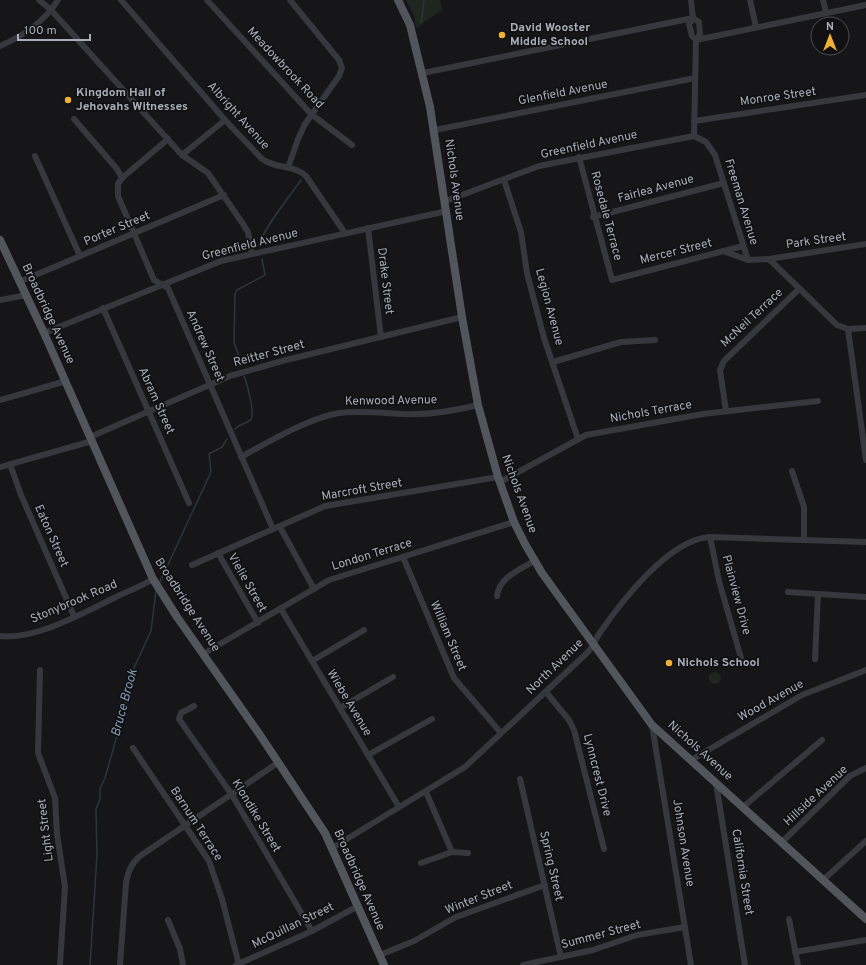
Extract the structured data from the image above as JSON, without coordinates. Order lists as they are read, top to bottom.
{
  "streets": {
    "main road": ["Nichols Avenue", "Broadbridge Avenue"],
    "street": [
      "Meadowbrook Road",
      "Glenfield Avenue",
      "Monroe Street",
      "Albright Avenue",
      "Greenfield Avenue",
      "Fairlea Avenue",
      "Freeman Avenue",
      "Rosedale Terrace",
      "Porter Street",
      "Park Street",
      "Mercer Street",
      "Drake Street",
      "Legion Avenue",
      "McNeil Terrace",
      "Andrew Street",
      "Reitter Street",
      "Abram Street",
      "Kenwood Avenue",
      "Nichols Terrace",
      "Marcroft Street",
      "Eaton Street",
      "London Terrace",
      "Vielie Street",
      "Plainview Drive",
      "Stonybrook Road",
      "William Street",
      "North Avenue",
      "Wood Avenue",
      "Wiebe Avenue",
      "Lynncrest Drive",
      "Hillside Avenue",
      "Klondike Street",
      "Barnum Terrace",
      "Light Street",
      "Johnson Avenue",
      "Spring Street",
      "California Street",
      "Winter Street",
      "McQuillan Street",
      "Summer Street"
    ]
  },
  "crossings": [
    ["Glenfield Avenue", "Nichols Avenue"],
    ["Albright Avenue", "Greenfield Avenue"],
    ["Greenfield Avenue", "Nichols Avenue"],
    ["Greenfield Avenue", "Freeman Avenue"],
    ["Greenfield Avenue", "Rosedale Terrace"],
    ["Greenfield Avenue", "Drake Street"],
    ["Greenfield Avenue", "Legion Avenue"],
    ["Greenfield Avenue", "Broadbridge Avenue"],
    ["Greenfield Avenue", "Andrew Street"],
    ["Greenfield Avenue", "Abram Street"],
    ["Nichols Avenue", "Reitter Street"],
    ["Nichols Avenue", "Kenwood Avenue"],
    ["Nichols Avenue", "Nichols Terrace"],
    ["Nichols Avenue", "Marcroft Street"],
    ["Nichols Avenue", "London Terrace"],
    ["Nichols Avenue", "North Avenue"],
    ["Nichols Avenue", "Wood Avenue"],
    ["Nichols Avenue", "Hillside Avenue"],
    ["Nichols Avenue", "Johnson Avenue"],
    ["Nichols Avenue", "California Street"],
    ["Fairlea Avenue", "Freeman Avenue"],
    ["Fairlea Avenue", "Rosedale Terrace"],
    ["Freeman Avenue", "Park Street"],
    ["Freeman Avenue", "Mercer Street"],
    ["Freeman Avenue", "McNeil Terrace"],
    ["Rosedale Terrace", "Mercer Street"],
    ["Porter Street", "Broadbridge Avenue"],
    ["Porter Street", "Andrew Street"],
    ["Drake Street", "Reitter Street"],
    ["Legion Avenue", "Nichols Terrace"],
    ["Broadbridge Avenue", "Reitter Street"],
    ["Broadbridge Avenue", "London Terrace"],
    ["Broadbridge Avenue", "Stonybrook Road"],
    ["Broadbridge Avenue", "North Avenue"],
    ["Broadbridge Avenue", "Winter Street"],
    ["Broadbridge Avenue", "McQuillan Street"],
    ["McNeil Terrace", "Nichols Terrace"],
    ["Andrew Street", "Reitter Street"],
    ["Andrew Street", "Kenwood Avenue"],
    ["Andrew Street", "Marcroft Street"],
    ["Andrew Street", "London Terrace"],
    ["Reitter Street", "Abram Street"],
    ["Reitter Street", "Eaton Street"],
    ["Nichols Terrace", "Marcroft Street"],
    ["Marcroft Street", "Vielie Street"],
    ["Eaton Street", "Stonybrook Road"],
    ["London Terrace", "Vielie Street"],
    ["London Terrace", "William Street"],
    ["London Terrace", "Wiebe Avenue"],
    ["Plainview Drive", "North Avenue"],
    ["William Street", "North Avenue"],
    ["North Avenue", "Wiebe Avenue"],
    ["North Avenue", "Lynncrest Drive"],
    ["Klondike Street", "McQuillan Street"],
    ["Barnum Terrace", "McQuillan Street"],
    ["Johnson Avenue", "Summer Street"],
    ["Spring Street", "Winter Street"],
    ["Spring Street", "Summer Street"]
  ],
  "water": ["Bruce Brook"],
  "places": ["David Wooster Middle School", "Kingdom Hall of Jehovahs Witnesses", "Nichols School"],
  "scale_bar": "100 m",
  "north": "top"
}
